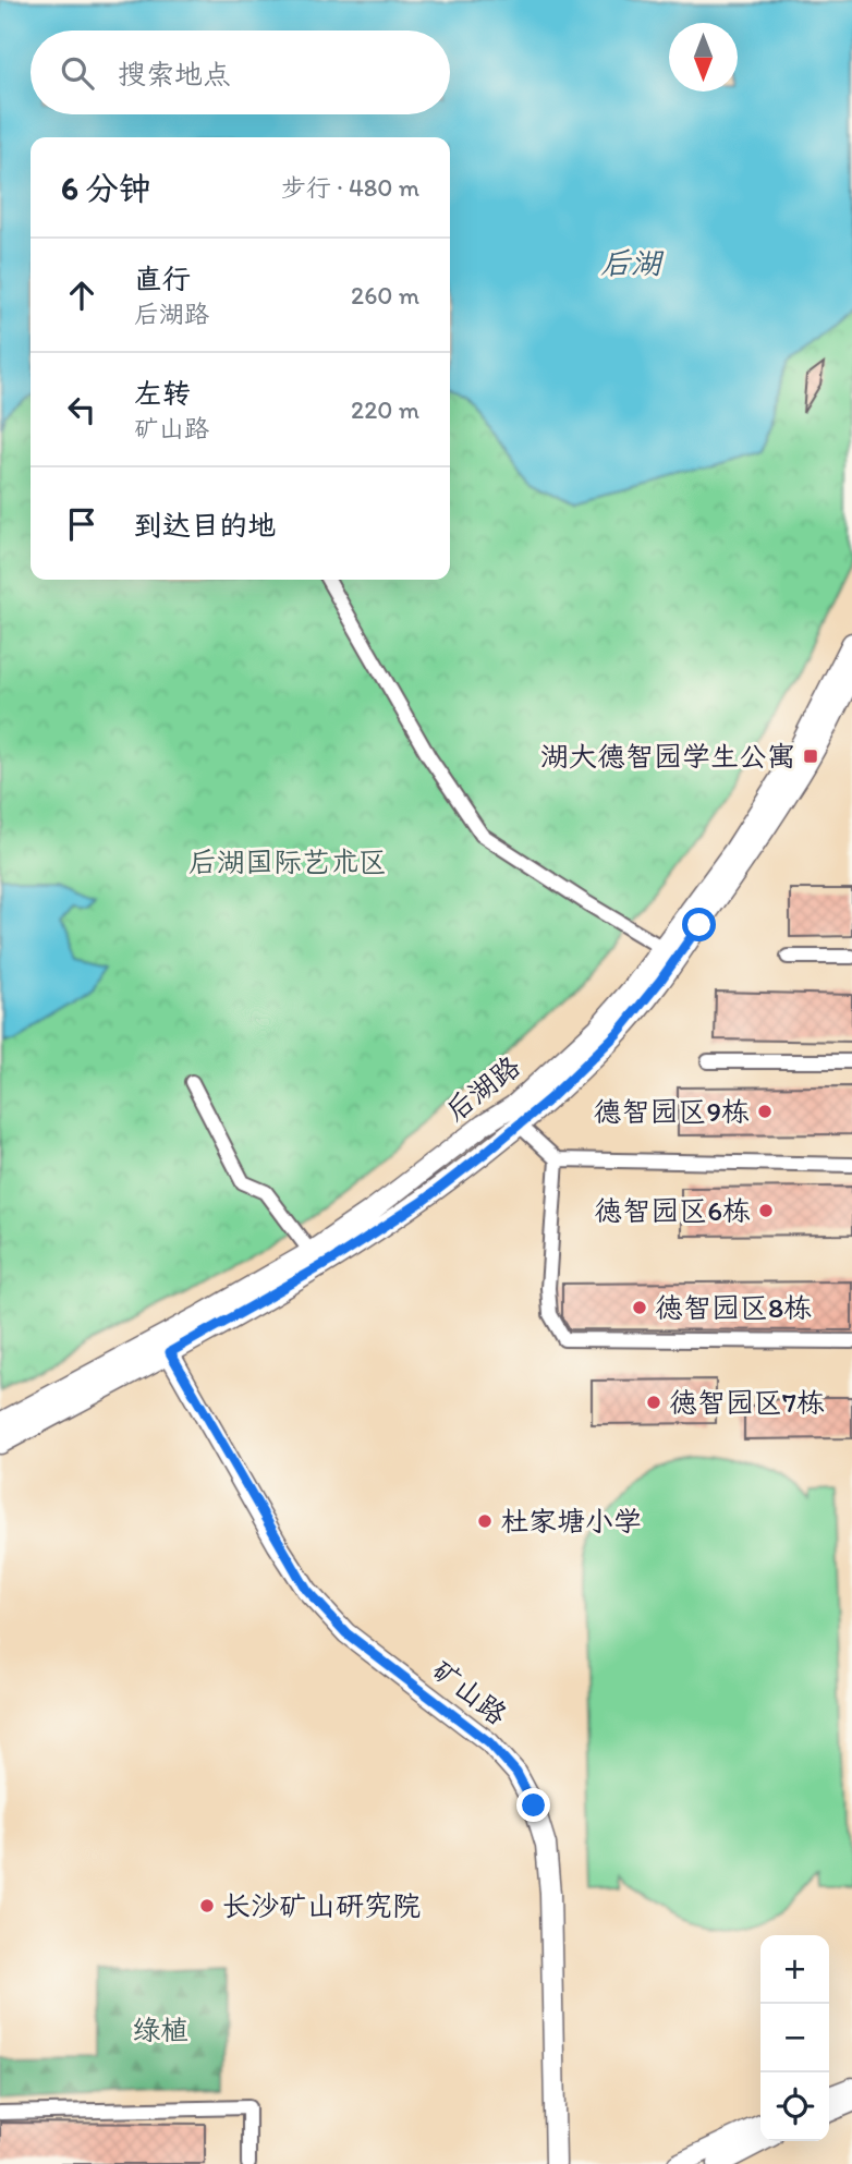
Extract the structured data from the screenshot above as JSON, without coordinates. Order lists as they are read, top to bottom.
{
  "streets": {
    "main road": ["后湖路", "矿山路"]
  },
  "crossings": [
    ["后湖路", "矿山路"]
  ],
  "water": ["后湖"],
  "parks": ["后湖国际艺术区", "绿植"],
  "places": {
    "transit": ["湖大德智园学生公寓"],
    "other": [
      "德智园区9栋",
      "徳智园区6栋",
      "徳智园区8栋",
      "徳智园区7栋",
      "杜家塘小学",
      "长沙矿山研究院"
    ]
  },
  "north": "bottom",
  "page": {
    "search": "搜索地点",
    "heading": ["6 分钟", "步行 · 480 m"],
    "list": [
      ["直行", "后湖路", "260 m"],
      ["左转", "矿山路", "220 m"],
      "到达目的地"
    ],
    "map_buttons": ["+", "−"]
  }
}
